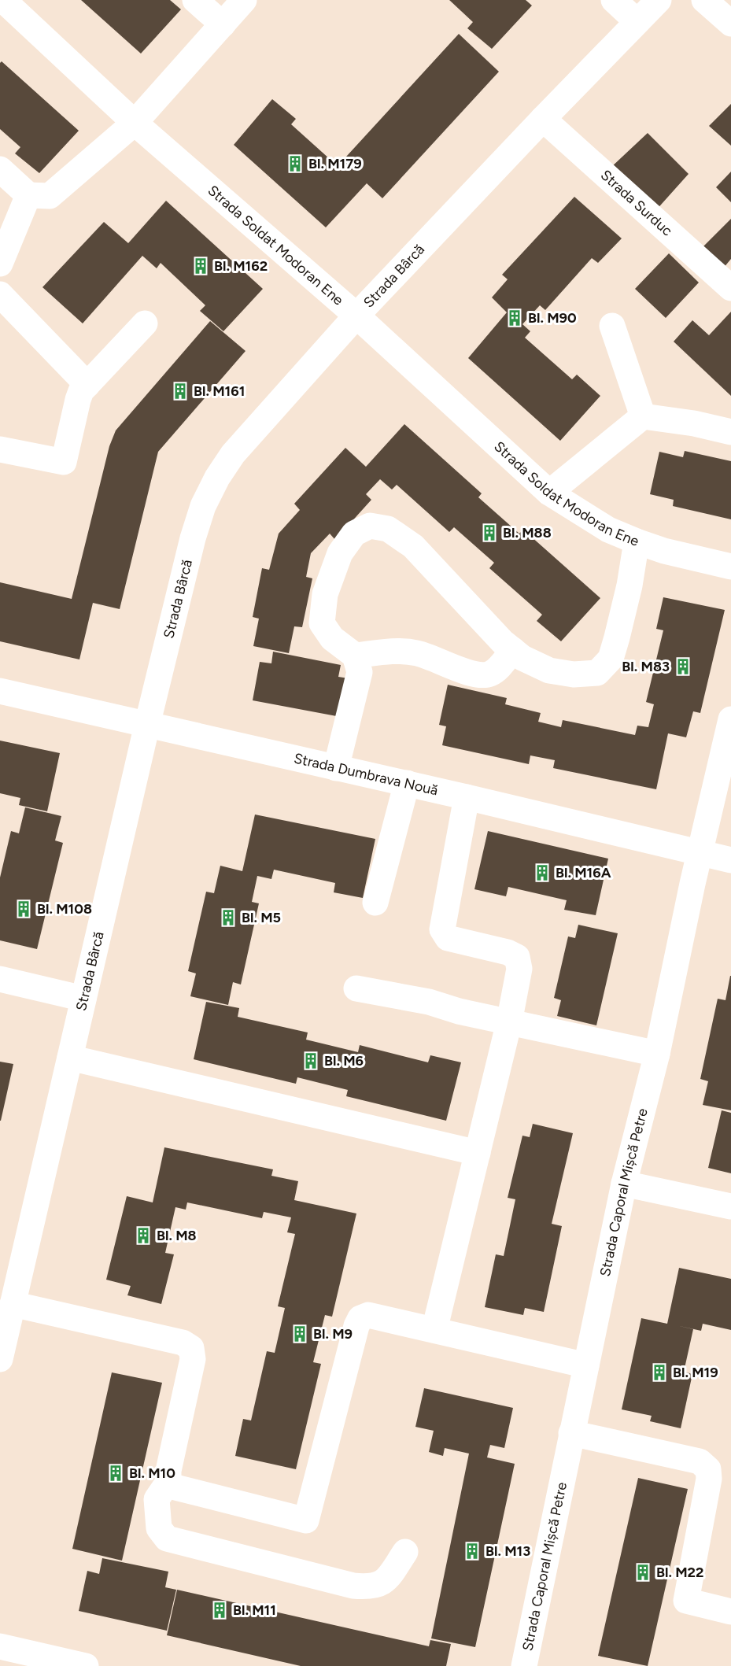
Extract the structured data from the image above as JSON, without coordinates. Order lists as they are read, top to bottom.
{
  "streets": {
    "street": [
      "Strada Surduc",
      "Strada Soldat Modoran Ene",
      "Strada Bârcă",
      "Strada Dumbrava Nouă",
      "Strada Caporal Mișcă Petre"
    ]
  },
  "crossings": [
    ["Strada Surduc", "Strada Bârcă"],
    ["Strada Soldat Modoran Ene", "Strada Bârcă"],
    ["Strada Bârcă", "Strada Dumbrava Nouă"],
    ["Strada Dumbrava Nouă", "Strada Caporal Mișcă Petre"]
  ],
  "places": {
    "building": [
      "Bl. M179",
      "Bl. M162",
      "Bl. M90",
      "Bl. M161",
      "Bl. M88",
      "Bl. M83",
      "Bl. M16A",
      "Bl. M108",
      "Bl. M5",
      "Bl. M6",
      "Bl. M8",
      "Bl. M9",
      "Bl. M19",
      "Bl. M10",
      "Bl. M13",
      "Bl. M22",
      "Bl. M11"
    ]
  }
}
